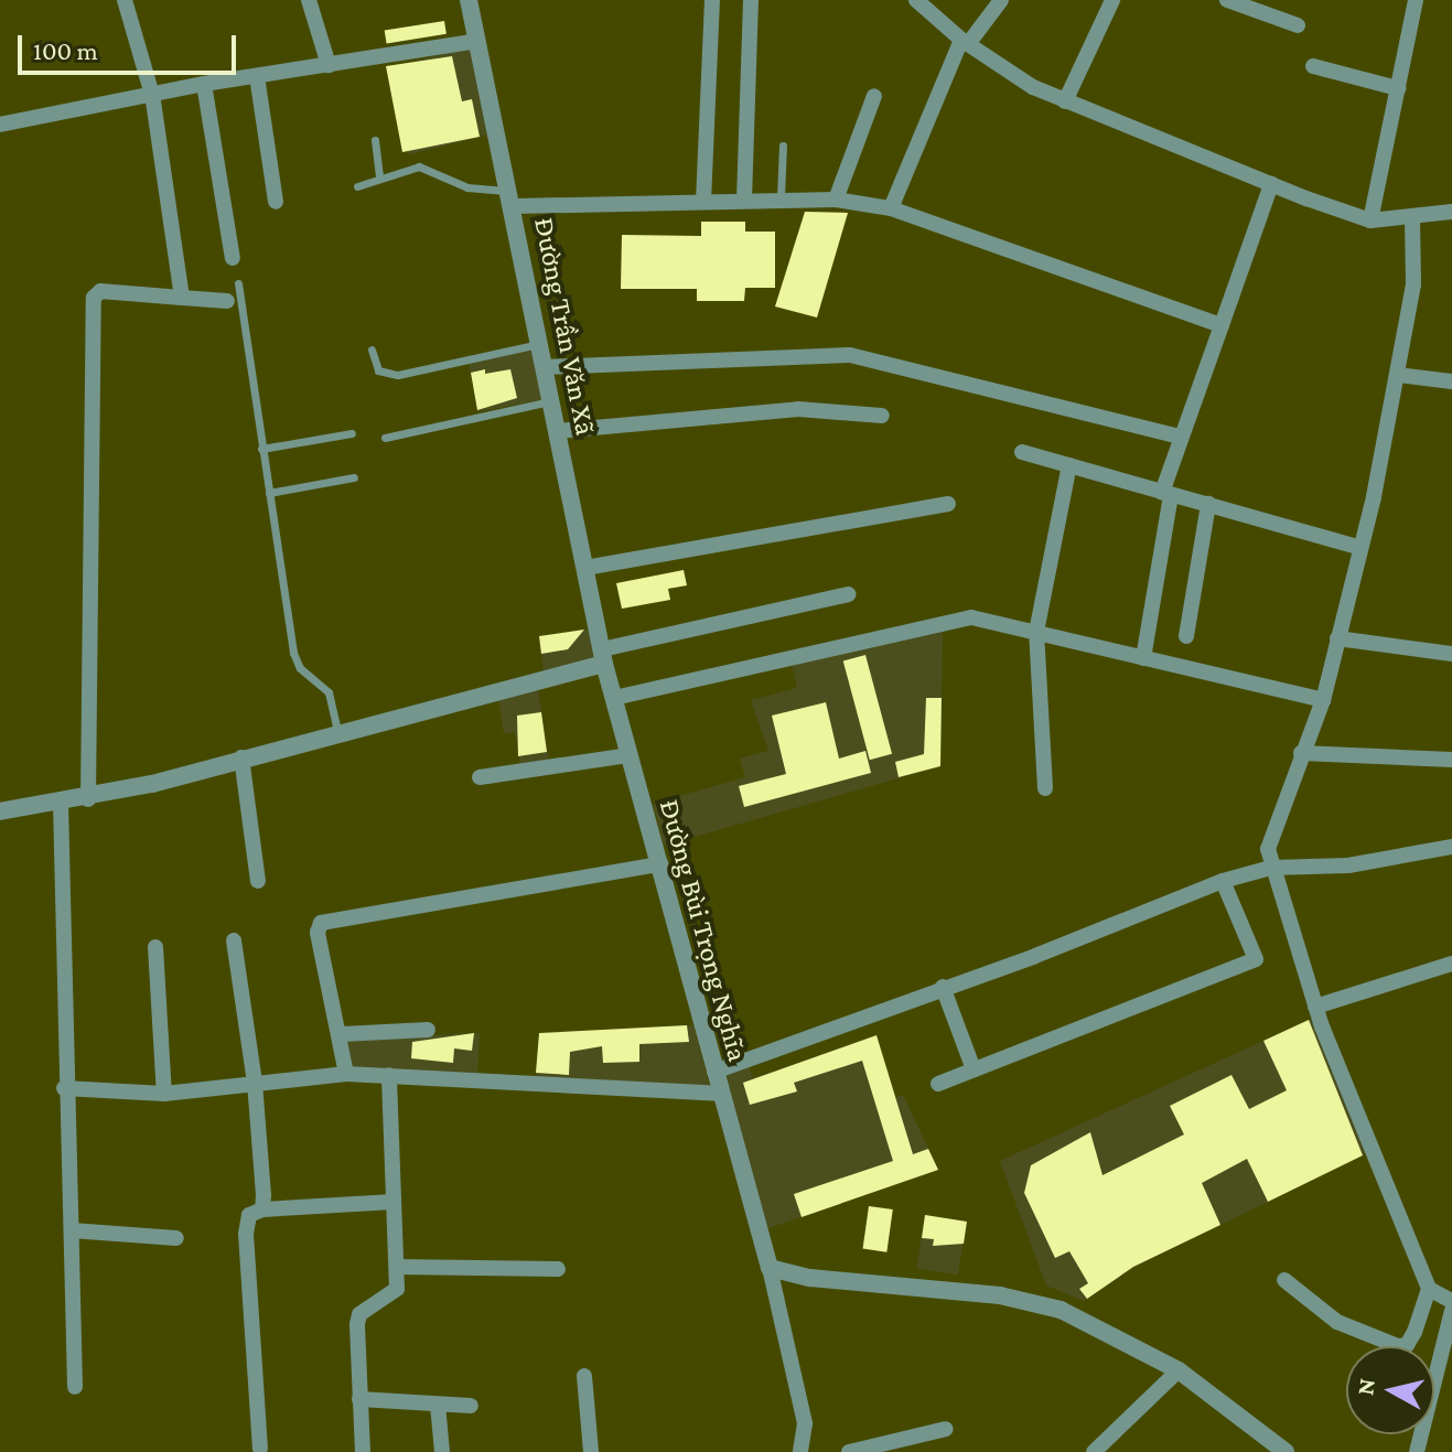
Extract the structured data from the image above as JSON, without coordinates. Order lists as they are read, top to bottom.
{
  "streets": {
    "street": ["Đường Trần Văn Xã", "Đường Bùi Trọng Nghĩa"]
  },
  "crossings": [
    ["Đường Trần Văn Xã", "Đường Bùi Trọng Nghĩa"]
  ],
  "scale_bar": "100 m",
  "north": "left"
}
